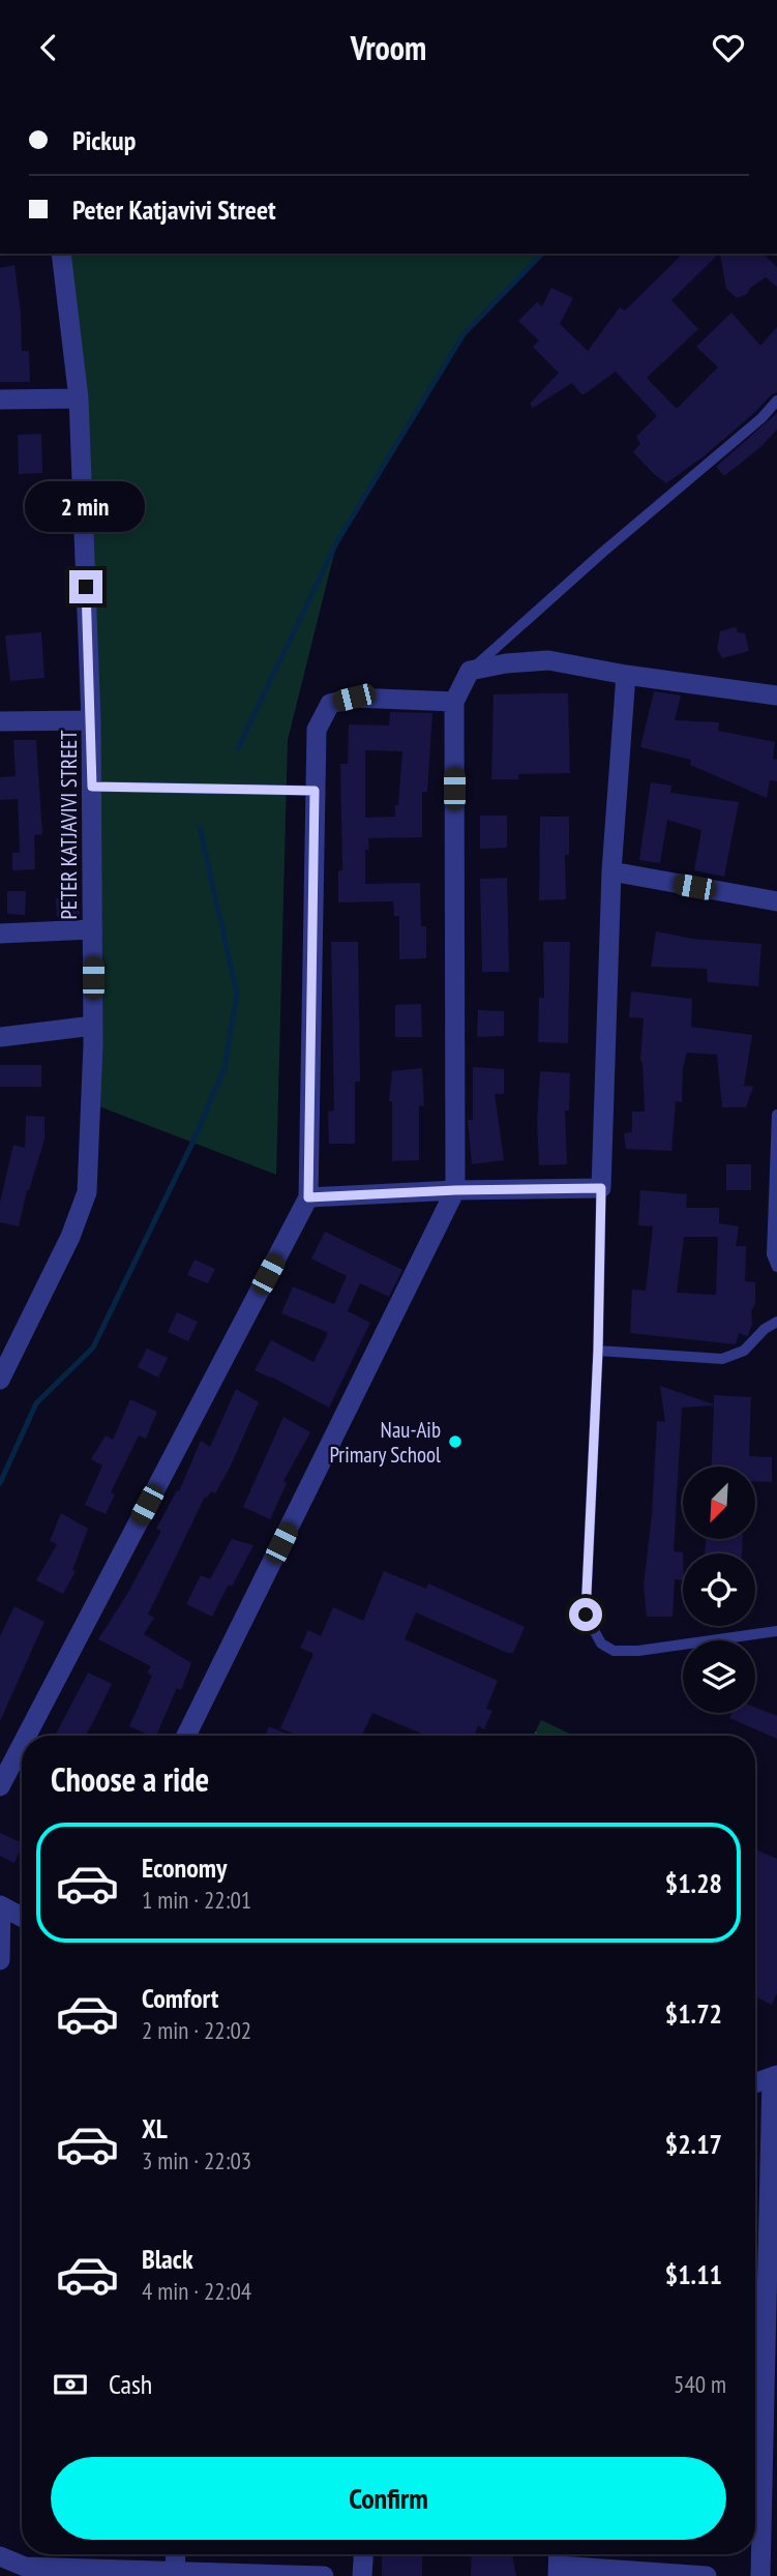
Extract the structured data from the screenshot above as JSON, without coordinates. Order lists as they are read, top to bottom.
{
  "streets": {
    "street": ["PETER KATJAVIVI STREET"]
  },
  "places": ["Nau-Aib Primary School"],
  "north": "bottom left",
  "page": {
    "header": "Vroom",
    "banner": ["Pickup", "Peter Katjavivi Street"],
    "bubble": "2 min",
    "heading": "Choose a ride",
    "list": [
      {
        "name": "Economy",
        "note": "1 min · 22:01",
        "value": "$1.28"
      },
      {
        "name": "Comfort",
        "note": "2 min · 22:02",
        "value": "$1.72"
      },
      {
        "name": "XL",
        "note": "3 min · 22:03",
        "value": "$2.17"
      },
      {
        "name": "Black",
        "note": "4 min · 22:04",
        "value": "$1.11"
      }
    ],
    "pay": ["Cash", "540 m"],
    "buttons": "Confirm"
  }
}
